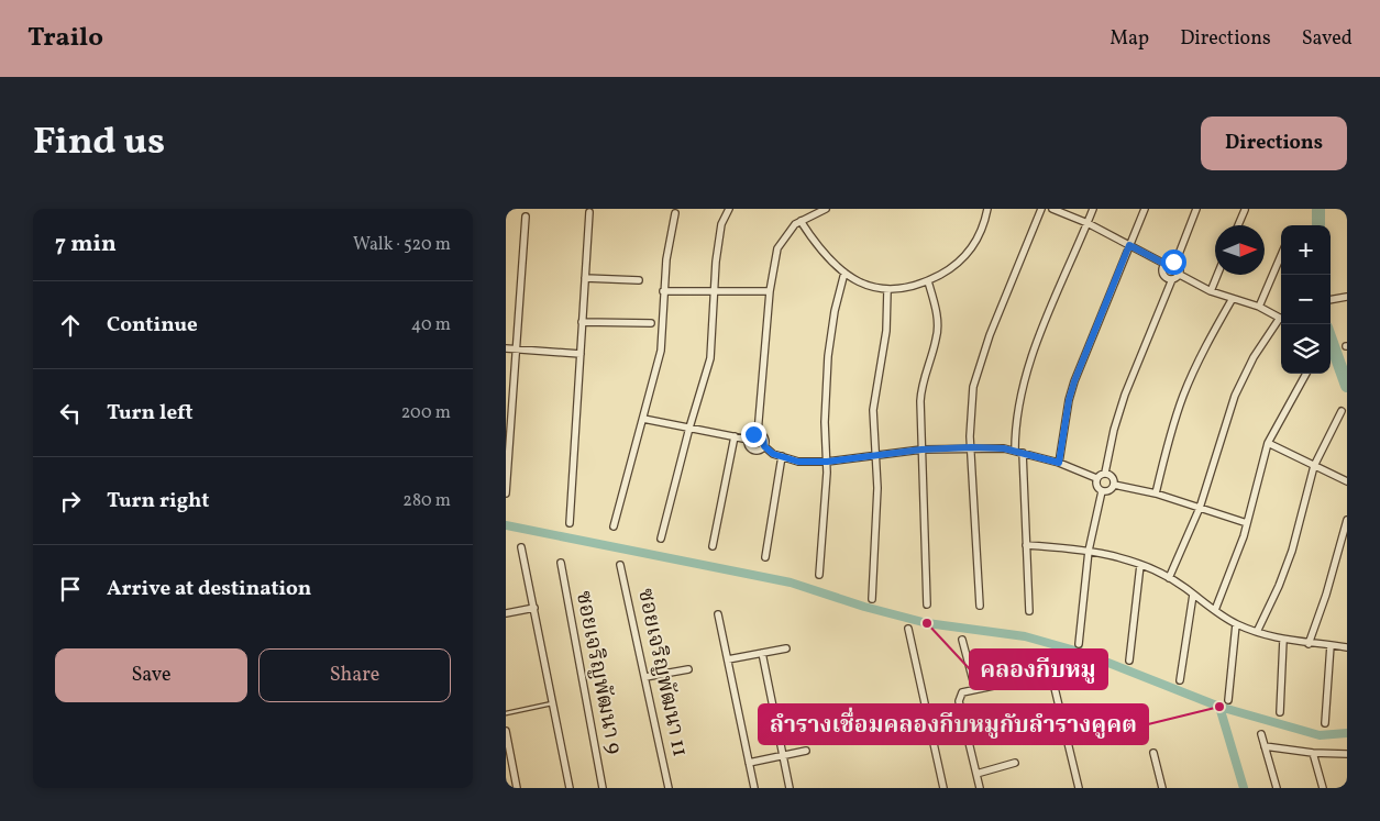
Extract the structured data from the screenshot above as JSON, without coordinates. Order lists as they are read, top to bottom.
{
  "streets": {
    "street": ["ซอยเจริญพัฒนา 9", "ซอยเจริญพัฒนา 11"]
  },
  "places": ["คลองกีบหมู", "ลำรางเชื่อมคลองกีบหมูกับลำรางคูคต"],
  "north": "right",
  "page": {
    "header": "Trailo",
    "nav": ["Map", "Directions", "Saved"],
    "title": "Find us",
    "buttons": [
      "Directions",
      ["Save", "Share"]
    ],
    "heading": ["7 min", "Walk · 520 m"],
    "map_buttons": ["+", "−"],
    "list": [
      ["Continue", "40 m"],
      ["Turn left", "200 m"],
      ["Turn right", "280 m"],
      "Arrive at destination"
    ]
  }
}
